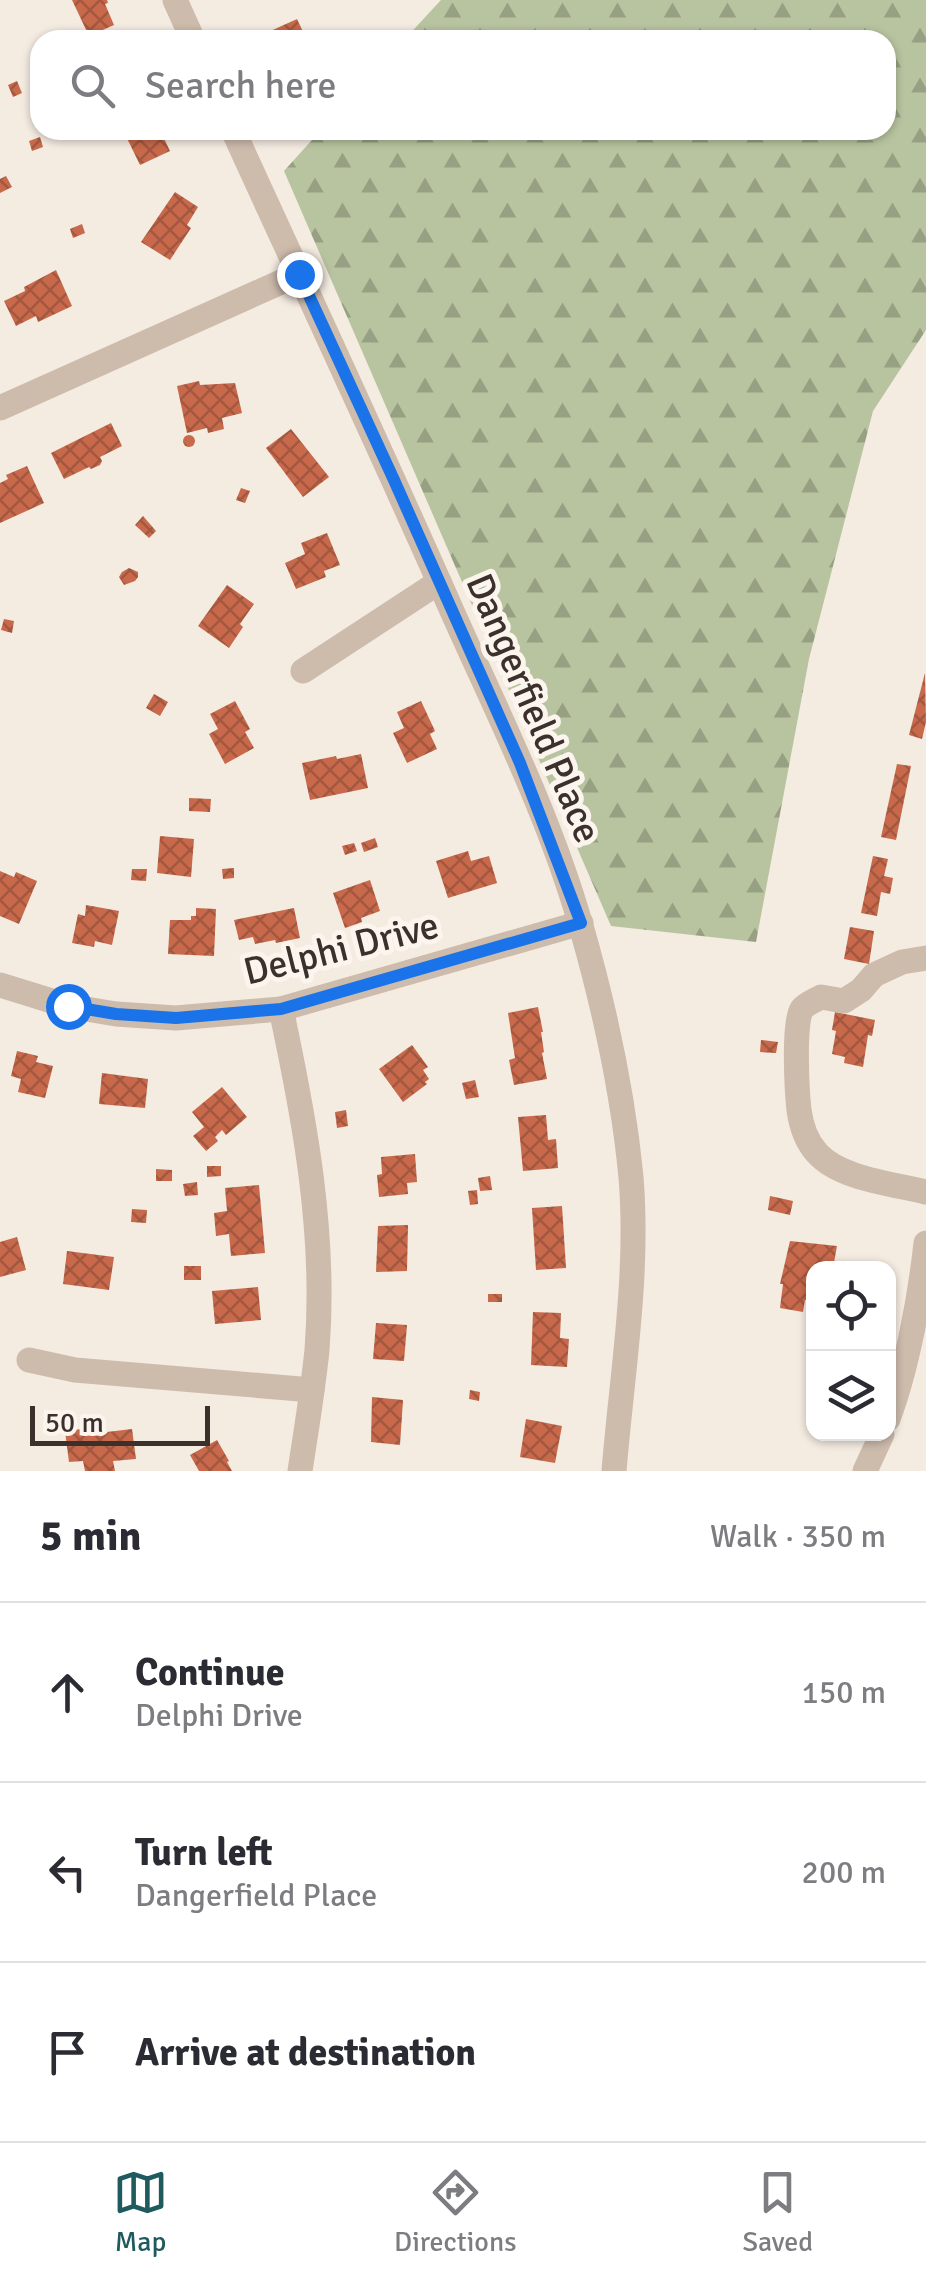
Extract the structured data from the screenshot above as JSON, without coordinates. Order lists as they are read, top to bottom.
{
  "streets": {
    "street": ["Dangerfield Place", "Delphi Drive"]
  },
  "crossings": [
    ["Dangerfield Place", "Delphi Drive"]
  ],
  "scale_bar": "50 m",
  "page": {
    "search": "Search here",
    "scale": "50 m",
    "heading": ["5 min", "Walk · 350 m"],
    "list": [
      ["Continue", "Delphi Drive", "150 m"],
      ["Turn left", "Dangerfield Place", "200 m"],
      "Arrive at destination"
    ],
    "nav": ["Map", "Directions", "Saved"]
  }
}
